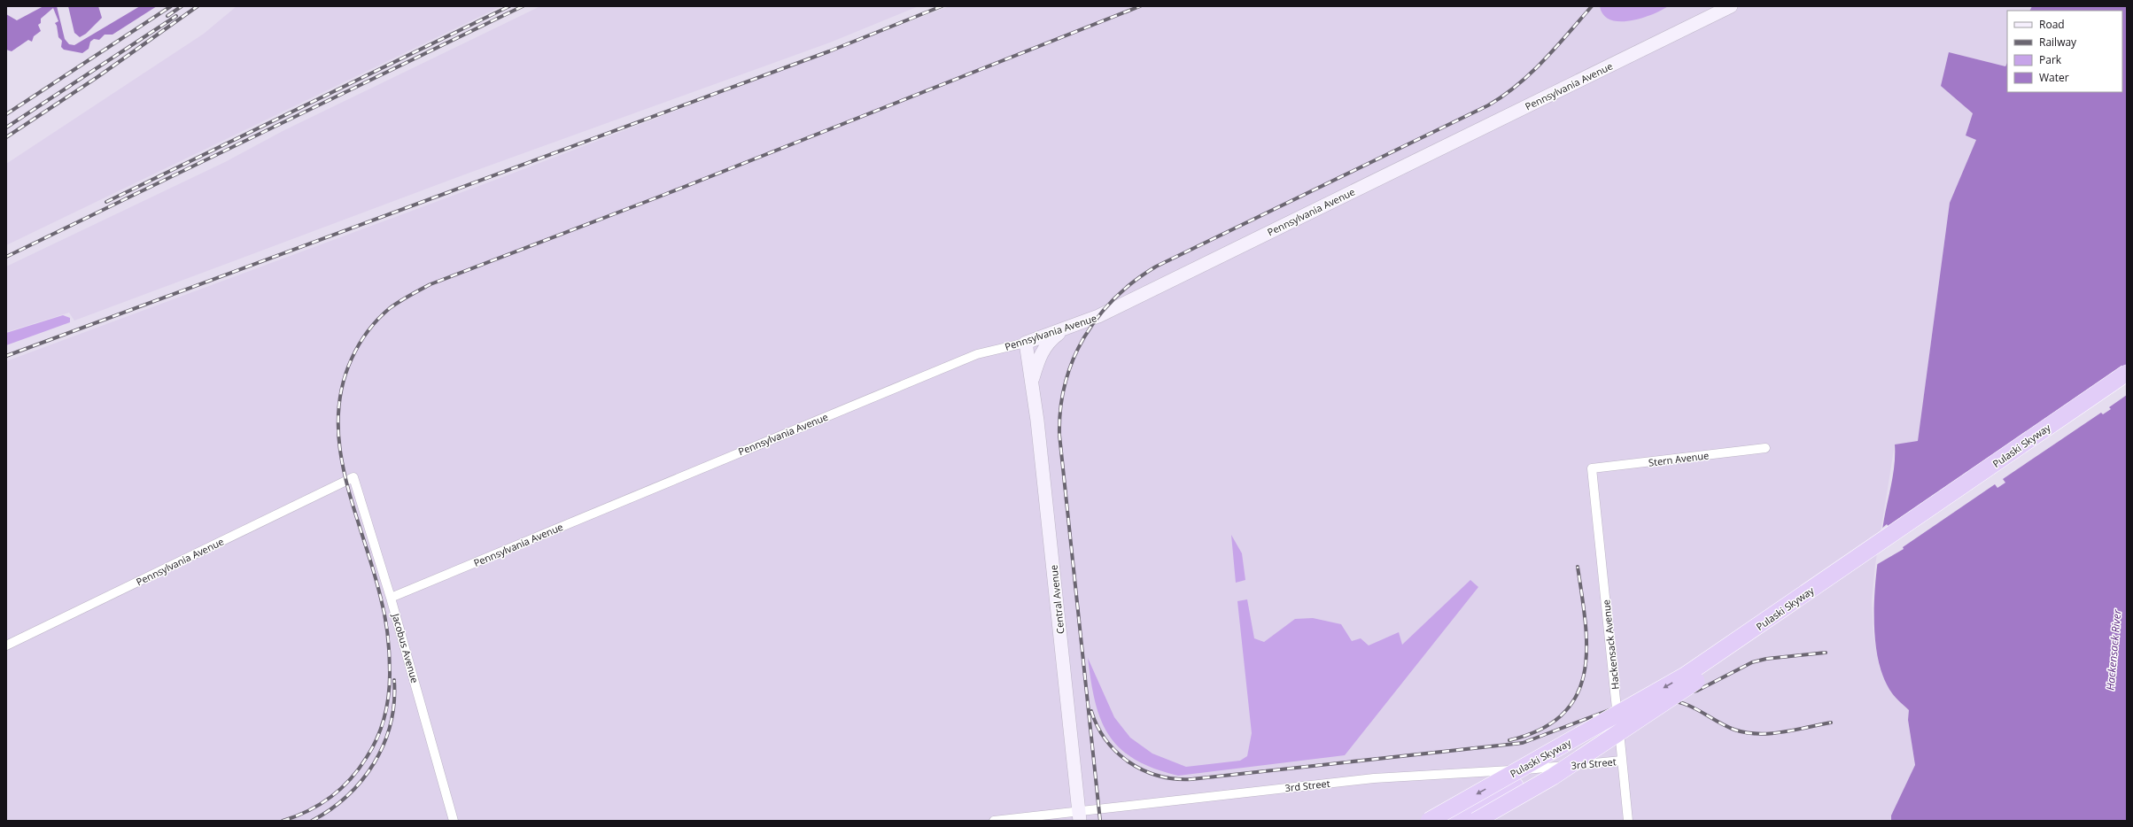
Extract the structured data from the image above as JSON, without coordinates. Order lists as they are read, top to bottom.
{
  "streets": {
    "highway": ["Pulaski Skyway"],
    "main road": ["Pennsylvania Avenue", "Central Avenue"],
    "street": [
      "Stern Avenue",
      "Hackensack Avenue",
      "Jacobus Avenue",
      "3rd Street"
    ]
  },
  "crossings": [
    ["Pennsylvania Avenue", "Central Avenue"],
    ["Pennsylvania Avenue", "Jacobus Avenue"],
    ["Stern Avenue", "Hackensack Avenue"],
    ["Central Avenue", "3rd Street"],
    ["Hackensack Avenue", "3rd Street"]
  ],
  "water": ["Hackensack River"],
  "legend": [
    "Road",
    "Railway",
    "Park",
    "Water"
  ]
}
